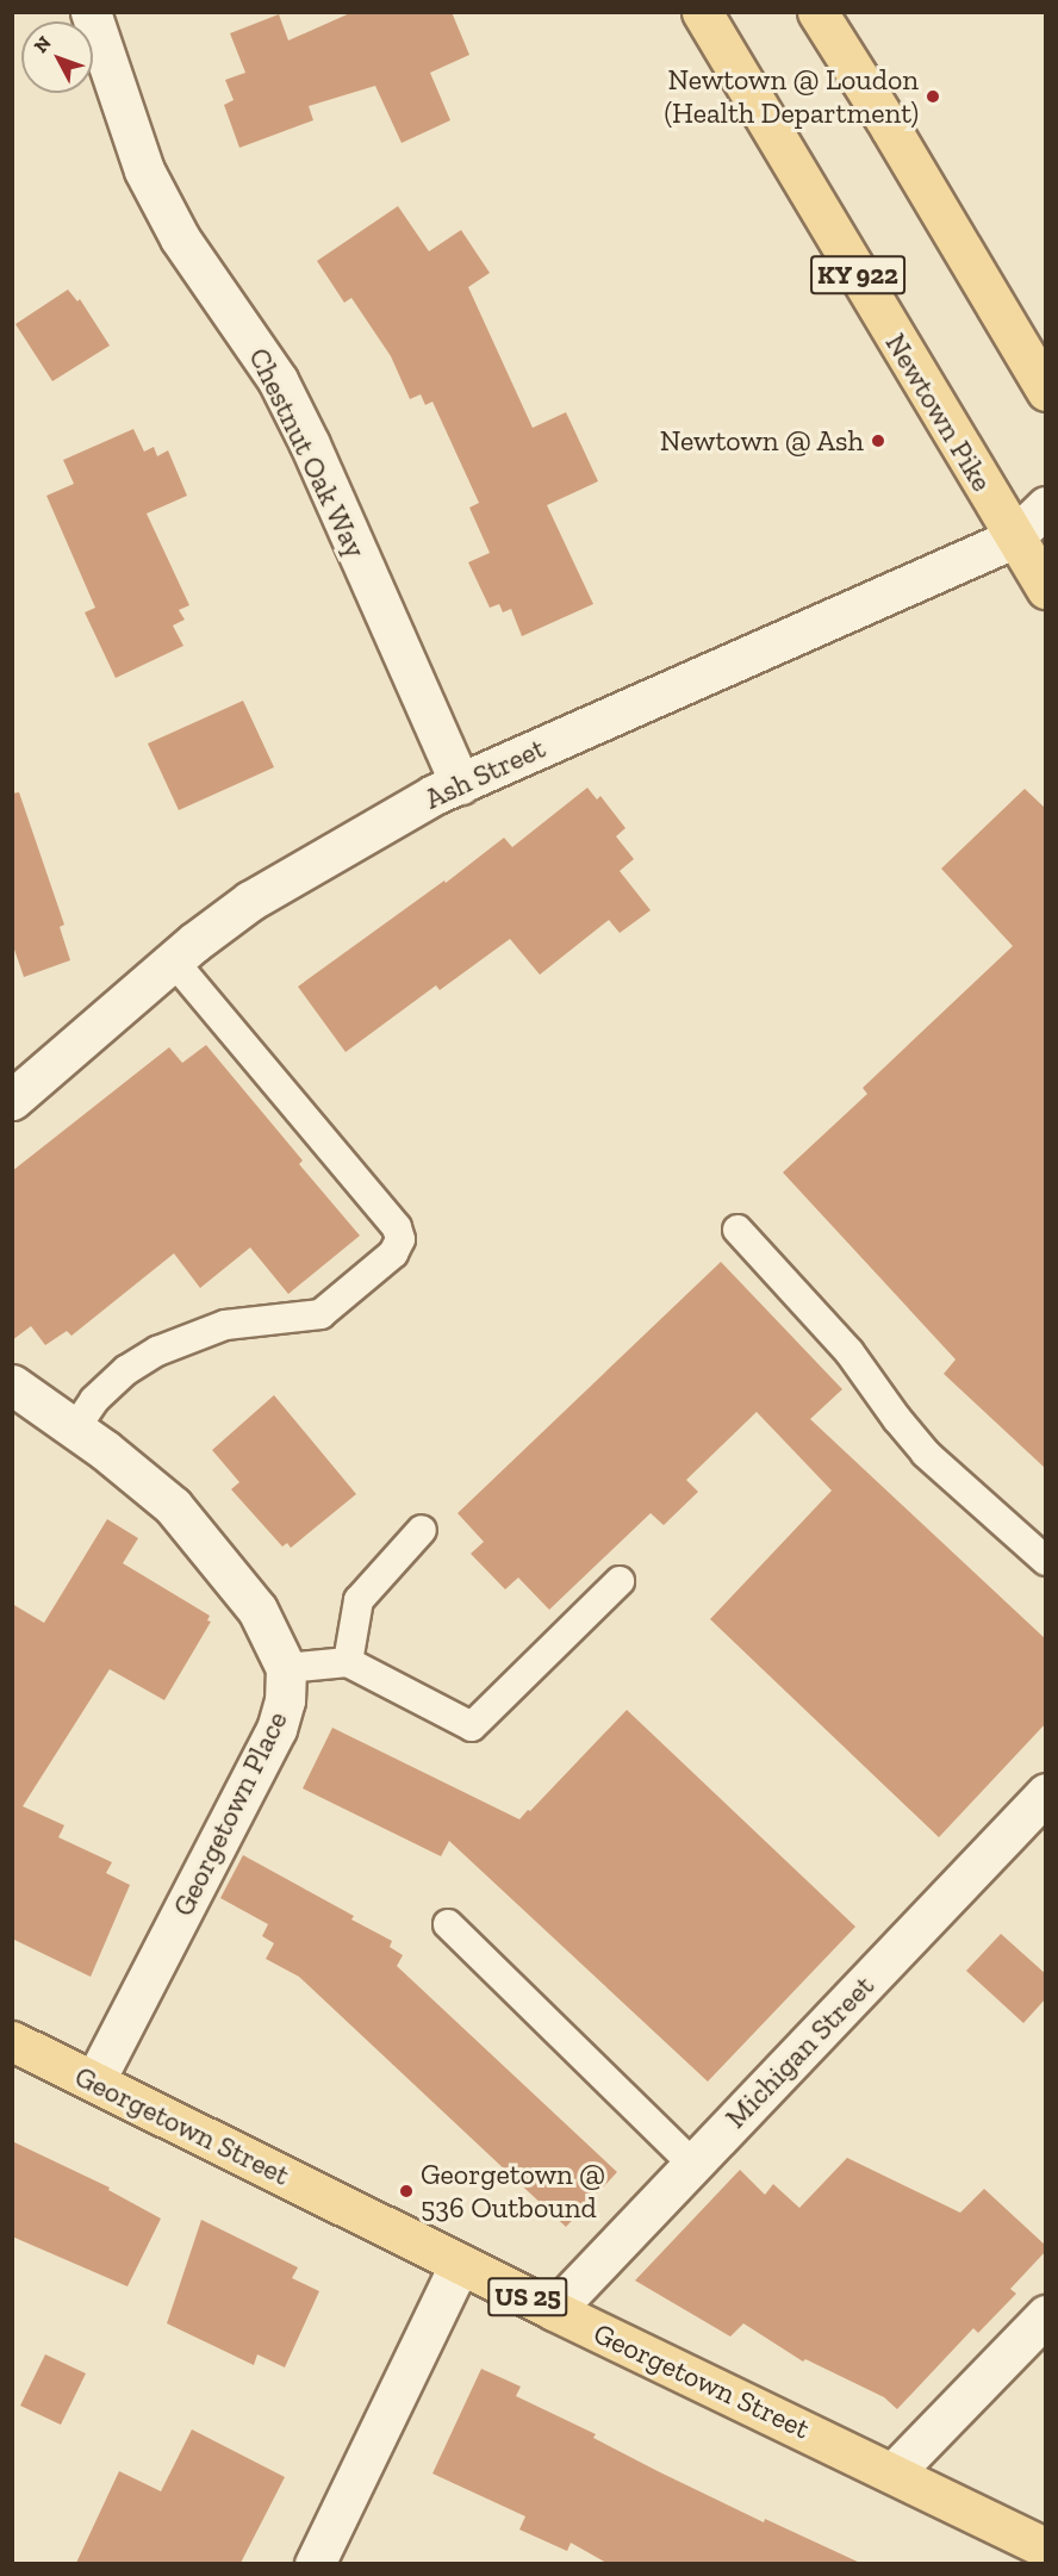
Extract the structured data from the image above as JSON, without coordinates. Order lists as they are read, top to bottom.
{
  "streets": {
    "main road": [
      "KY 922",
      "Newtown Pike",
      "Georgetown Street",
      "US 25"
    ],
    "street": [
      "Chestnut Oak Way",
      "Ash Street",
      "Georgetown Place",
      "Michigan Street"
    ]
  },
  "crossings": [
    ["Newtown Pike", "Ash Street"],
    ["Chestnut Oak Way", "Ash Street"],
    ["Georgetown Place", "Georgetown Street"],
    ["Michigan Street", "Georgetown Street"]
  ],
  "places": ["Newtown @ Loudon (Health Department)", "Newtown @ Ash", "Georgetown @ 536 Outbound"],
  "north": "top left"
}
